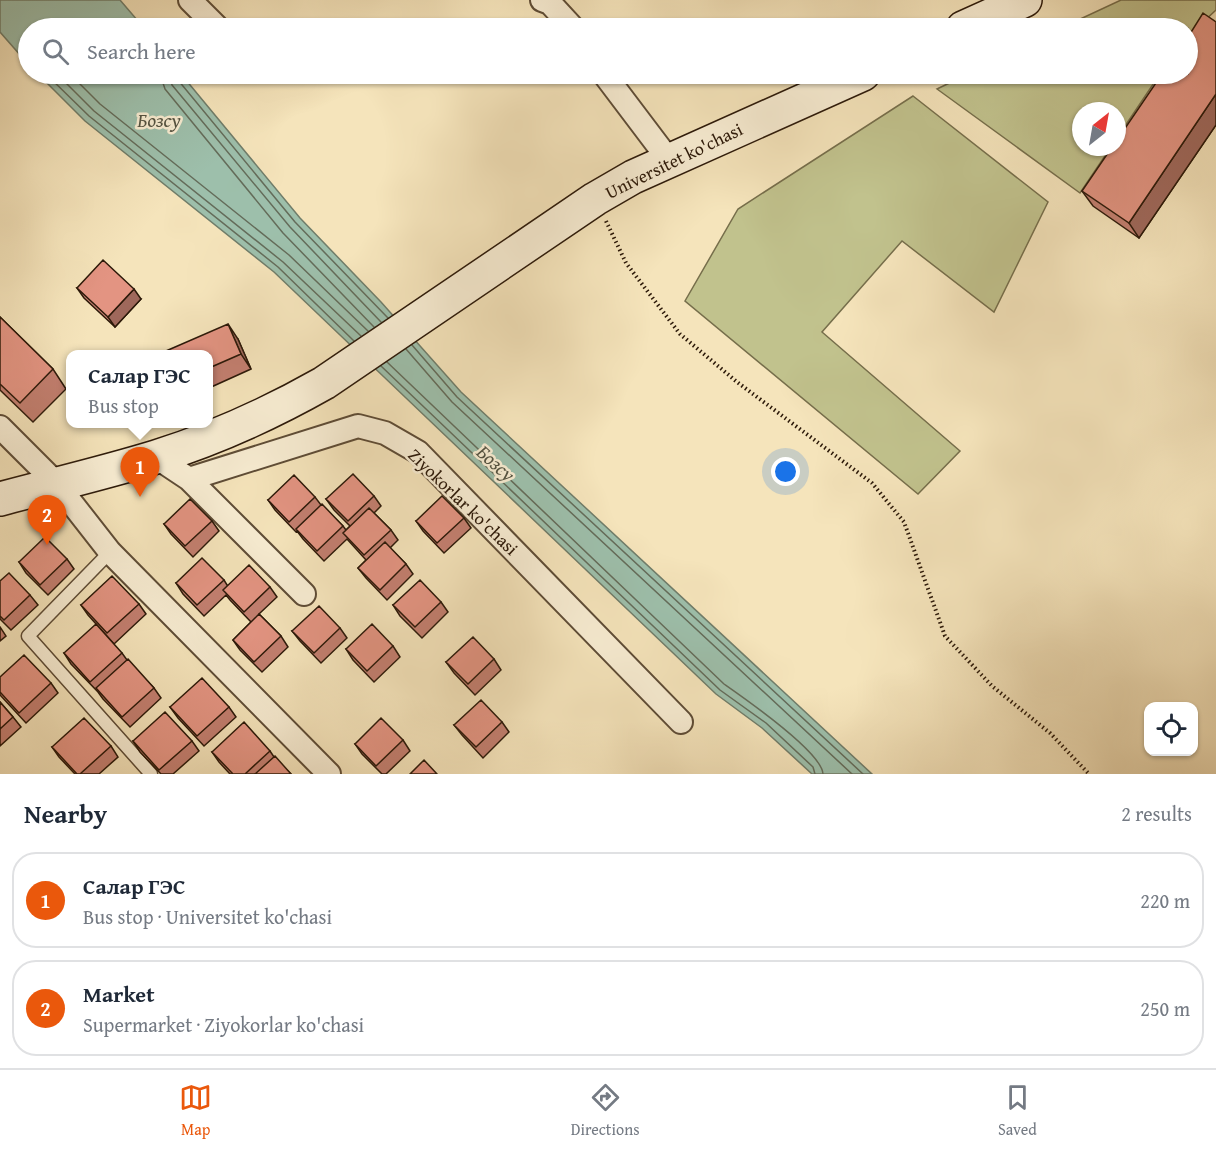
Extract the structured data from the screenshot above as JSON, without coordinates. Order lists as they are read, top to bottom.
{
  "streets": {
    "main road": ["Universitet ko'chasi"],
    "street": ["Ziyokorlar ko'chasi"]
  },
  "water": ["Бозсу"],
  "north": "top right",
  "page": {
    "search": "Search here",
    "popup": ["Салар ГЭС", "Bus stop"],
    "pins": ["1", "2"],
    "heading": ["Nearby", "2 results"],
    "list": [
      {
        "mark": "1",
        "name": "Салар ГЭС",
        "note": "Bus stop · Universitet ko'chasi",
        "value": "220 m"
      },
      {
        "mark": "2",
        "name": "Market",
        "note": "Supermarket · Ziyokorlar ko'chasi",
        "value": "250 m"
      }
    ],
    "nav": ["Map", "Directions", "Saved"]
  }
}
